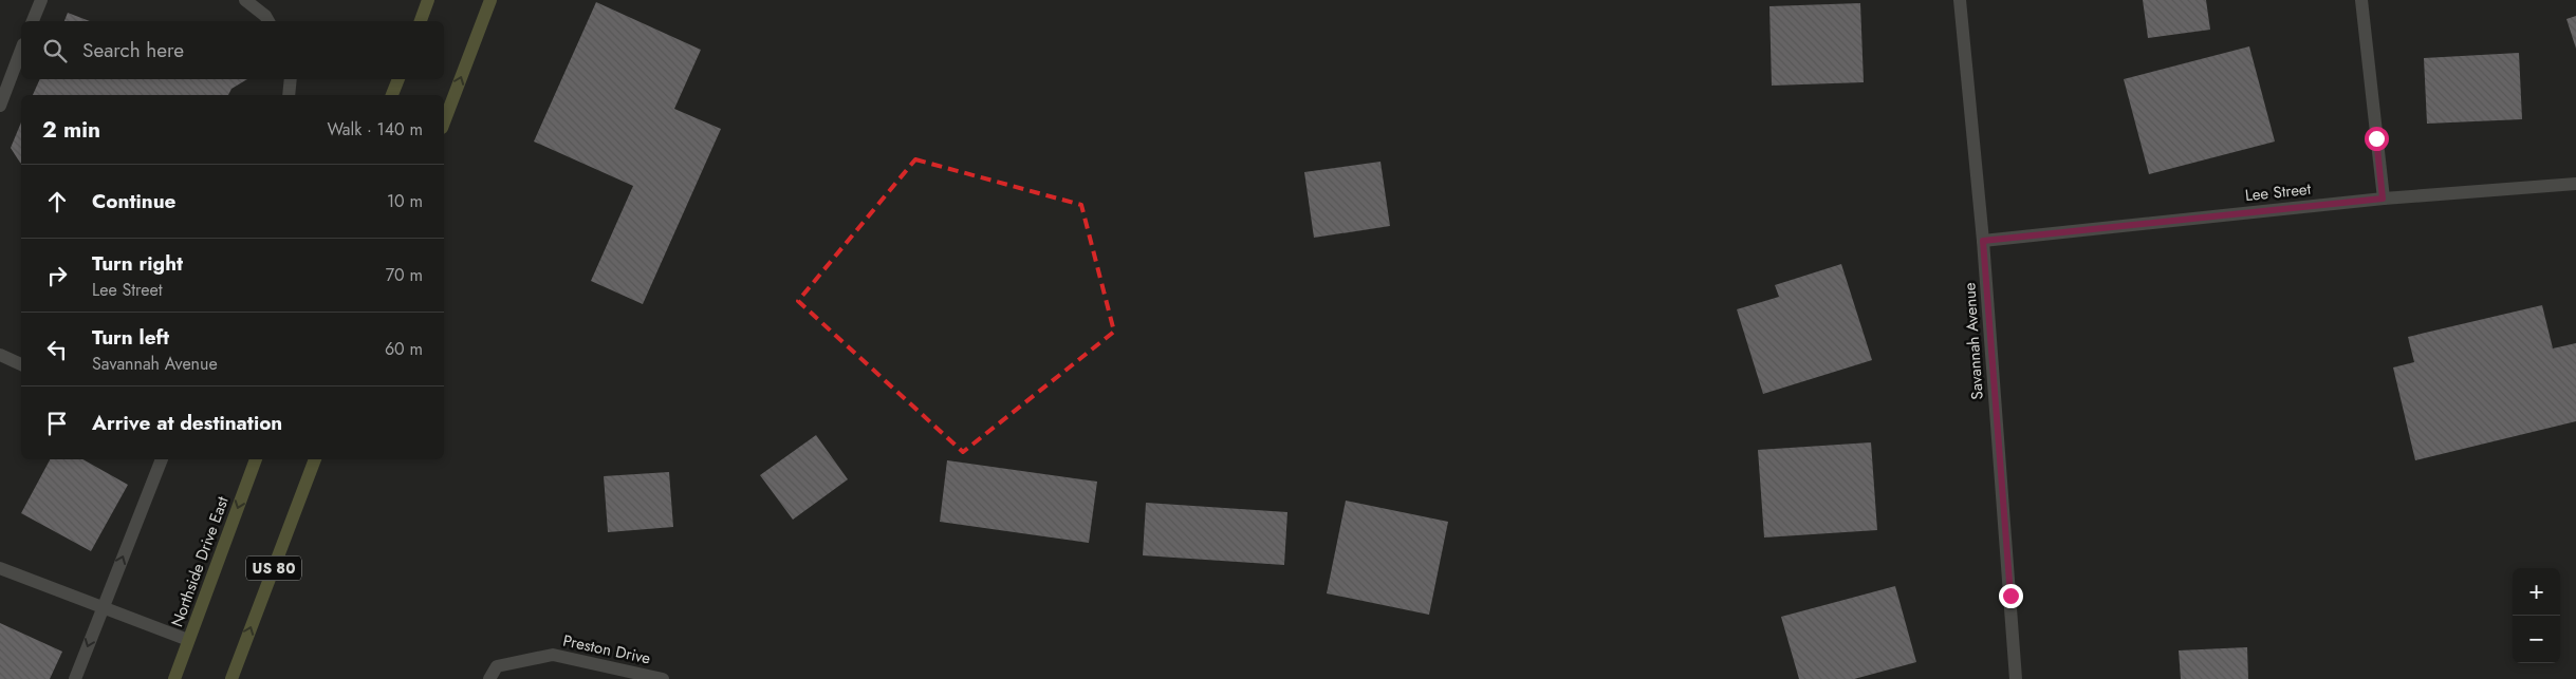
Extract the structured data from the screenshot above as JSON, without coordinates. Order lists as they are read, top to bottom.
{
  "streets": {
    "main road": ["Northside Drive East", "US 80"],
    "street": ["Lee Street", "Savannah Avenue", "Preston Drive"]
  },
  "crossings": [
    ["Lee Street", "Savannah Avenue"]
  ],
  "page": {
    "search": "Search here",
    "heading": ["2 min", "Walk · 140 m"],
    "list": [
      ["Continue", "10 m"],
      ["Turn right", "Lee Street", "70 m"],
      ["Turn left", "Savannah Avenue", "60 m"],
      "Arrive at destination"
    ],
    "map_buttons": ["+", "−"]
  }
}
